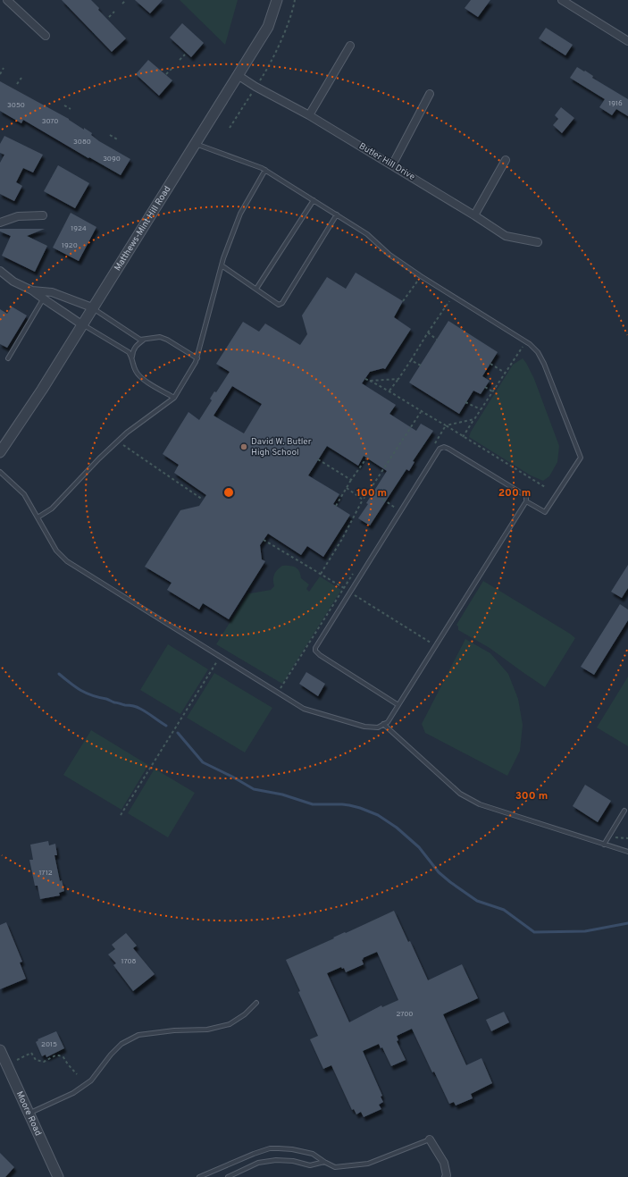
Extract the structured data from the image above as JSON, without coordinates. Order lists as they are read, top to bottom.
{
  "streets": {
    "street": ["Butler Hill Drive", "Matthews-Mint Hill Road", "Moore Road"]
  },
  "crossings": [
    ["Butler Hill Drive", "Matthews-Mint Hill Road"]
  ],
  "places": ["David W. Butler High School"],
  "house_numbers": [
    "1916",
    "3050",
    "3070",
    "3080",
    "3090",
    "1924",
    "1920",
    "1712",
    "1708",
    "2700",
    "2015"
  ],
  "rings": ["100 m", "200 m", "300 m"]
}
